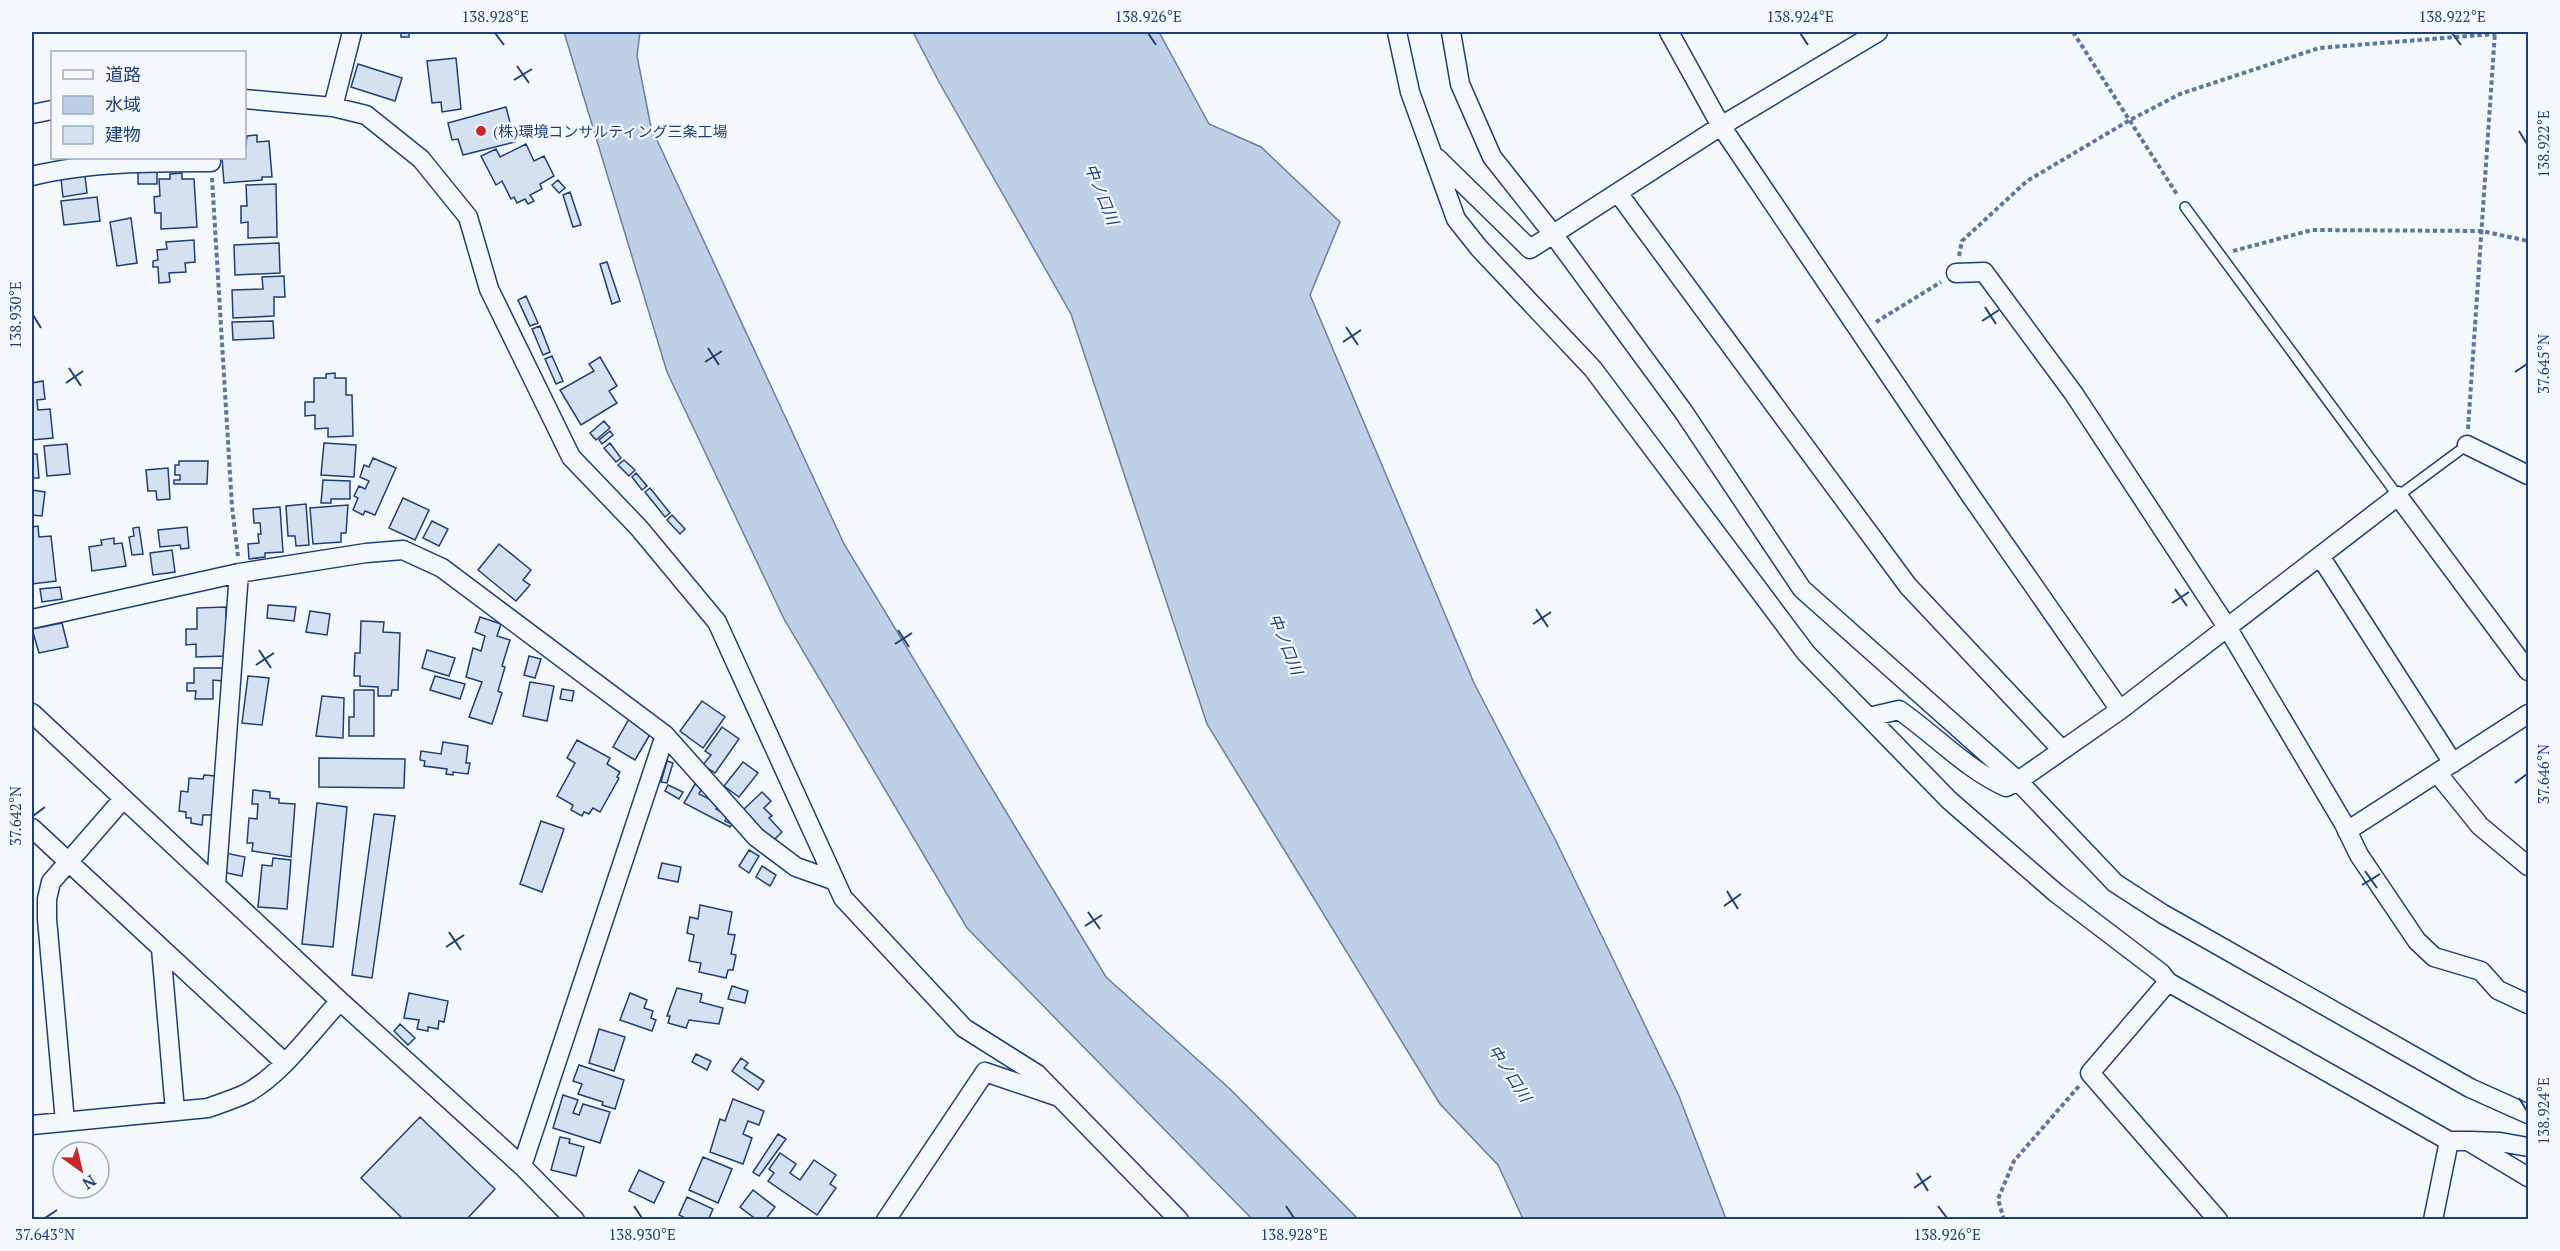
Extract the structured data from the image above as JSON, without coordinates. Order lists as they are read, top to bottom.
{
  "water": ["中ノ口川"],
  "places": ["(株)環境コンサルティング三条工場"],
  "legend": ["道路", "水域", "建物"],
  "north": "bottom right",
  "coordinates": [
    "138.928°E",
    "138.926°E",
    "138.924°E",
    "138.922°E",
    "138.930°E",
    "37.645°N",
    "37.646°N",
    "37.642°N",
    "37.643°N"
  ]
}
